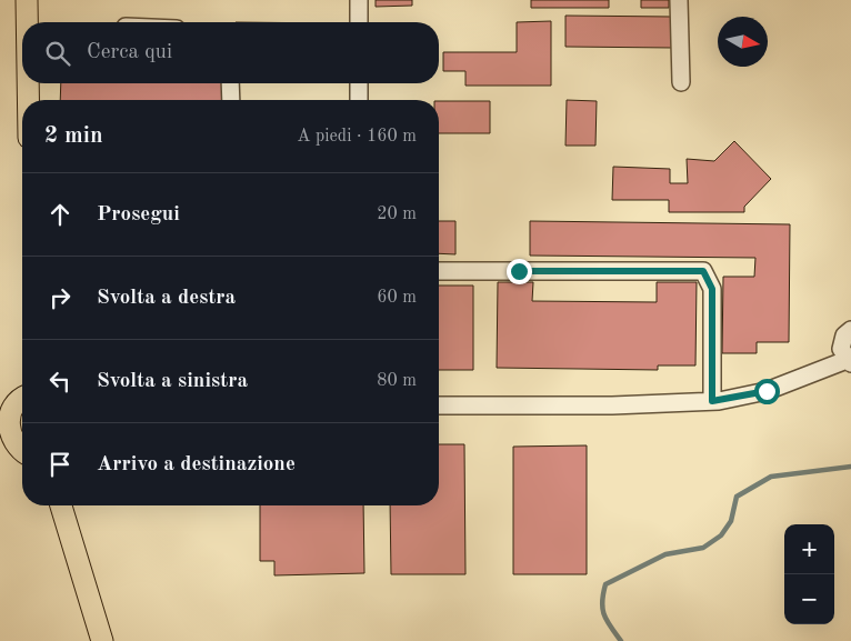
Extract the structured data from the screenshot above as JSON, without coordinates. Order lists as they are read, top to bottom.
{
  "north": "right",
  "page": {
    "search": "Cerca qui",
    "heading": ["2 min", "A piedi · 160 m"],
    "list": [
      ["Prosegui", "20 m"],
      ["Svolta a destra", "60 m"],
      ["Svolta a sinistra", "80 m"],
      "Arrivo a destinazione"
    ],
    "map_buttons": ["+", "−"]
  }
}
